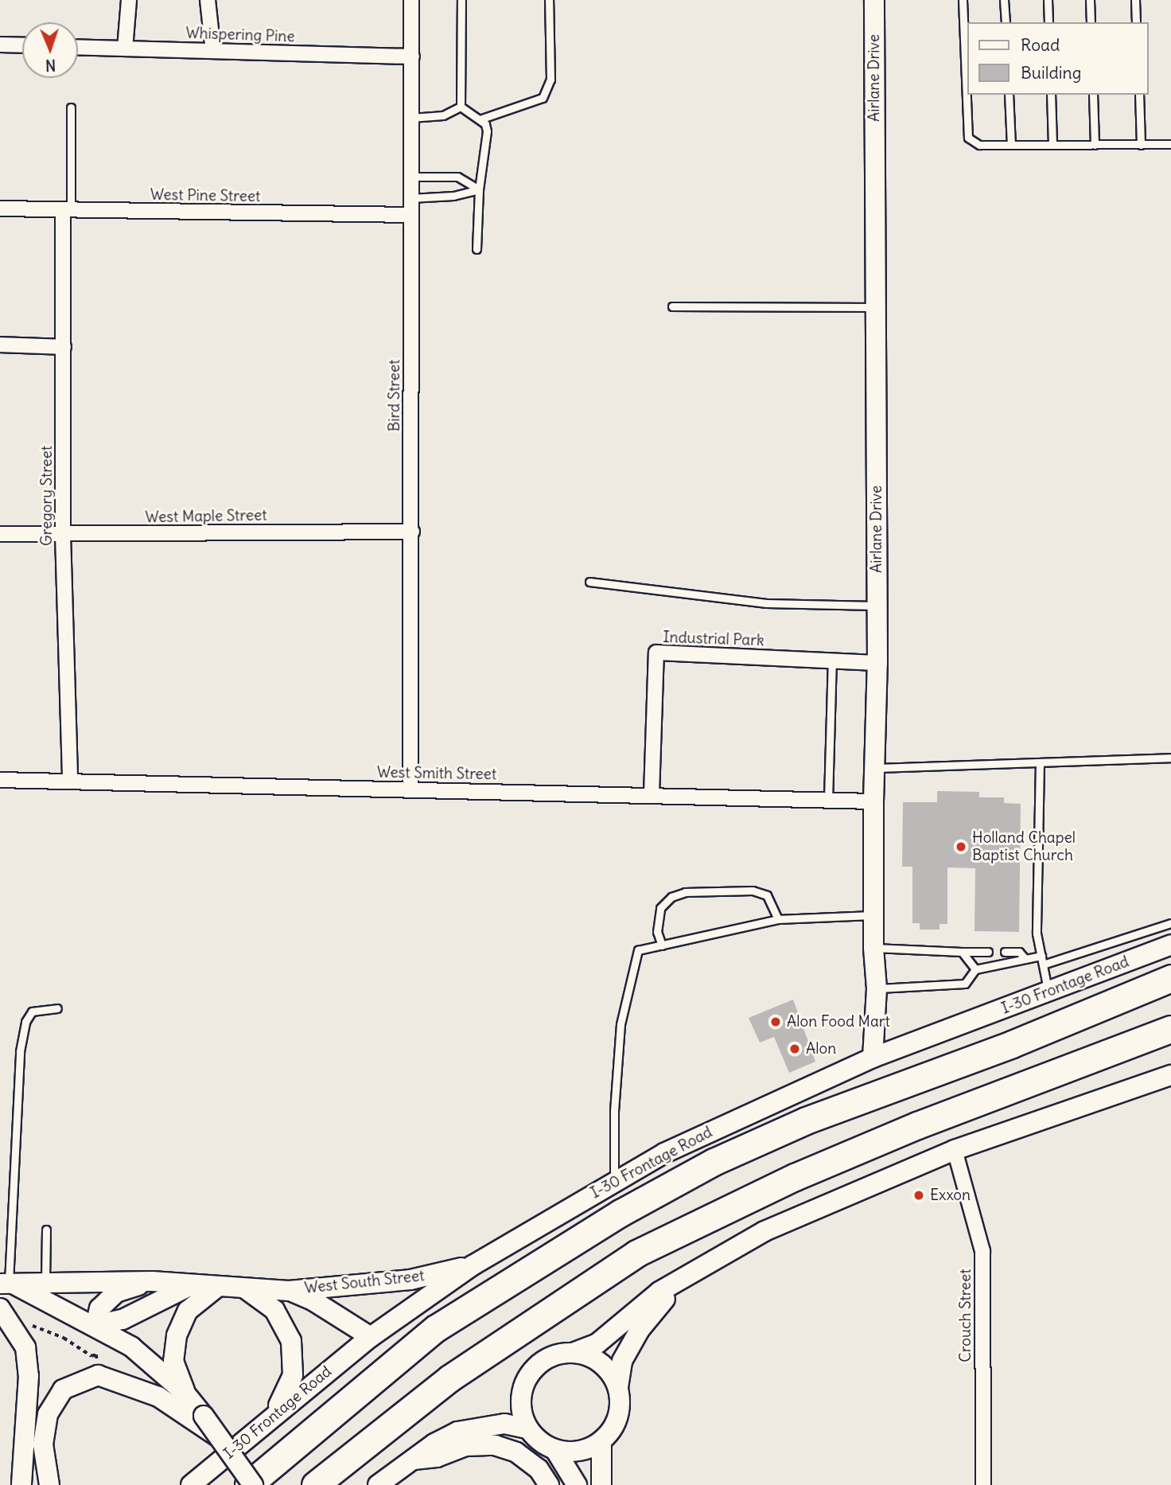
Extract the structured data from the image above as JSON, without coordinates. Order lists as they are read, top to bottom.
{
  "streets": {
    "main road": ["Airlane Drive", "I-30 Frontage Road", "West South Street"],
    "street": [
      "Whispering Pine",
      "West Pine Street",
      "Bird Street",
      "Gregory Street",
      "West Maple Street",
      "Industrial Park",
      "West Smith Street",
      "Crouch Street"
    ]
  },
  "crossings": [
    ["Whispering Pine", "Bird Street"],
    ["Airlane Drive", "Industrial Park"],
    ["Airlane Drive", "West Smith Street"],
    ["Airlane Drive", "I-30 Frontage Road"],
    ["West Pine Street", "Bird Street"],
    ["West Pine Street", "Gregory Street"],
    ["Bird Street", "West Maple Street"],
    ["Bird Street", "West Smith Street"],
    ["Gregory Street", "West Maple Street"],
    ["Gregory Street", "West Smith Street"],
    ["Industrial Park", "West Smith Street"],
    ["I-30 Frontage Road", "West South Street"]
  ],
  "places": [
    "Holland Chapel Baptist Church",
    "Alon Food Mart",
    "Alon",
    "Exxon"
  ],
  "legend": ["Road", "Building"],
  "north": "bottom"
}
